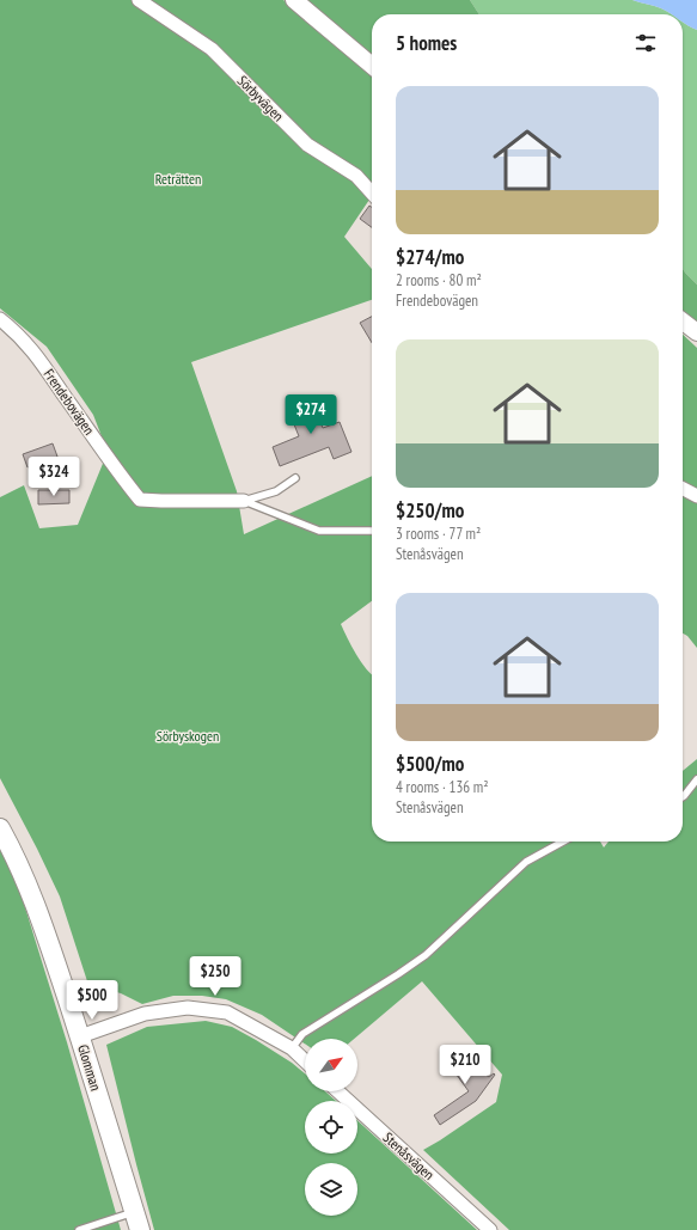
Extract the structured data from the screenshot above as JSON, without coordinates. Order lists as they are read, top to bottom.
{
  "streets": {
    "main road": ["Glomman"],
    "street": ["Sörbyvägen", "Frendebovägen", "Stenåsvägen"]
  },
  "parks": ["Reträtten", "Sörbyskogen"],
  "north": "top right",
  "page": {
    "heading": "5 homes",
    "list": [
      {
        "name": "$274/mo",
        "note": "2 rooms · 80 m² · Frendebovägen"
      },
      {
        "name": "$250/mo",
        "note": "3 rooms · 77 m² · Stenåsvägen"
      },
      {
        "name": "$500/mo",
        "note": "4 rooms · 136 m² · Stenåsvägen"
      }
    ],
    "price": [
      "$274",
      "$324",
      "$250",
      "$500",
      "$210"
    ]
  }
}
